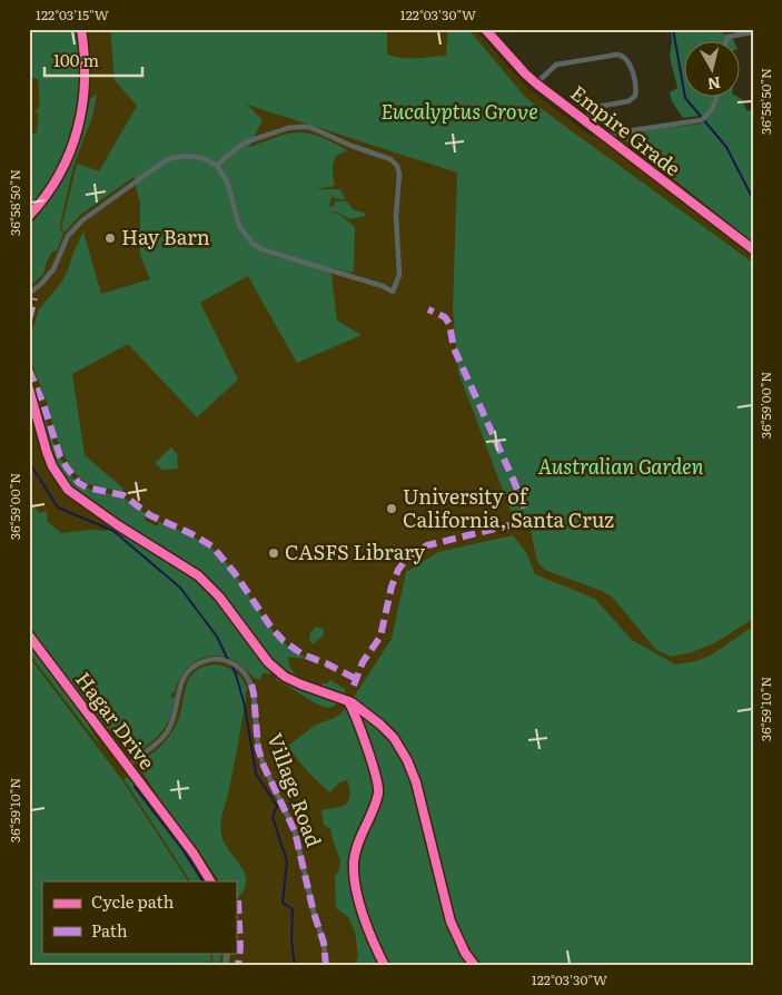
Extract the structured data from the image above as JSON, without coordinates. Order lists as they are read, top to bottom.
{
  "streets": {
    "main road": ["Empire Grade", "Hagar Drive"],
    "street": ["Village Road"]
  },
  "crossings": [
    ["Hagar Drive", "Village Road"]
  ],
  "parks": ["Eucalyptus Grove", "Australian Garden"],
  "places": ["Hay Barn", "University of California, Santa Cruz", "CASFS Library"],
  "legend": ["Cycle path", "Path"],
  "scale_bar": "100 m",
  "north": "bottom",
  "coordinates": [
    "122°03'15\"W",
    "122°03'30\"W",
    "36°58'50\"N",
    "36°59'00\"N",
    "36°59'10\"N"
  ]
}
